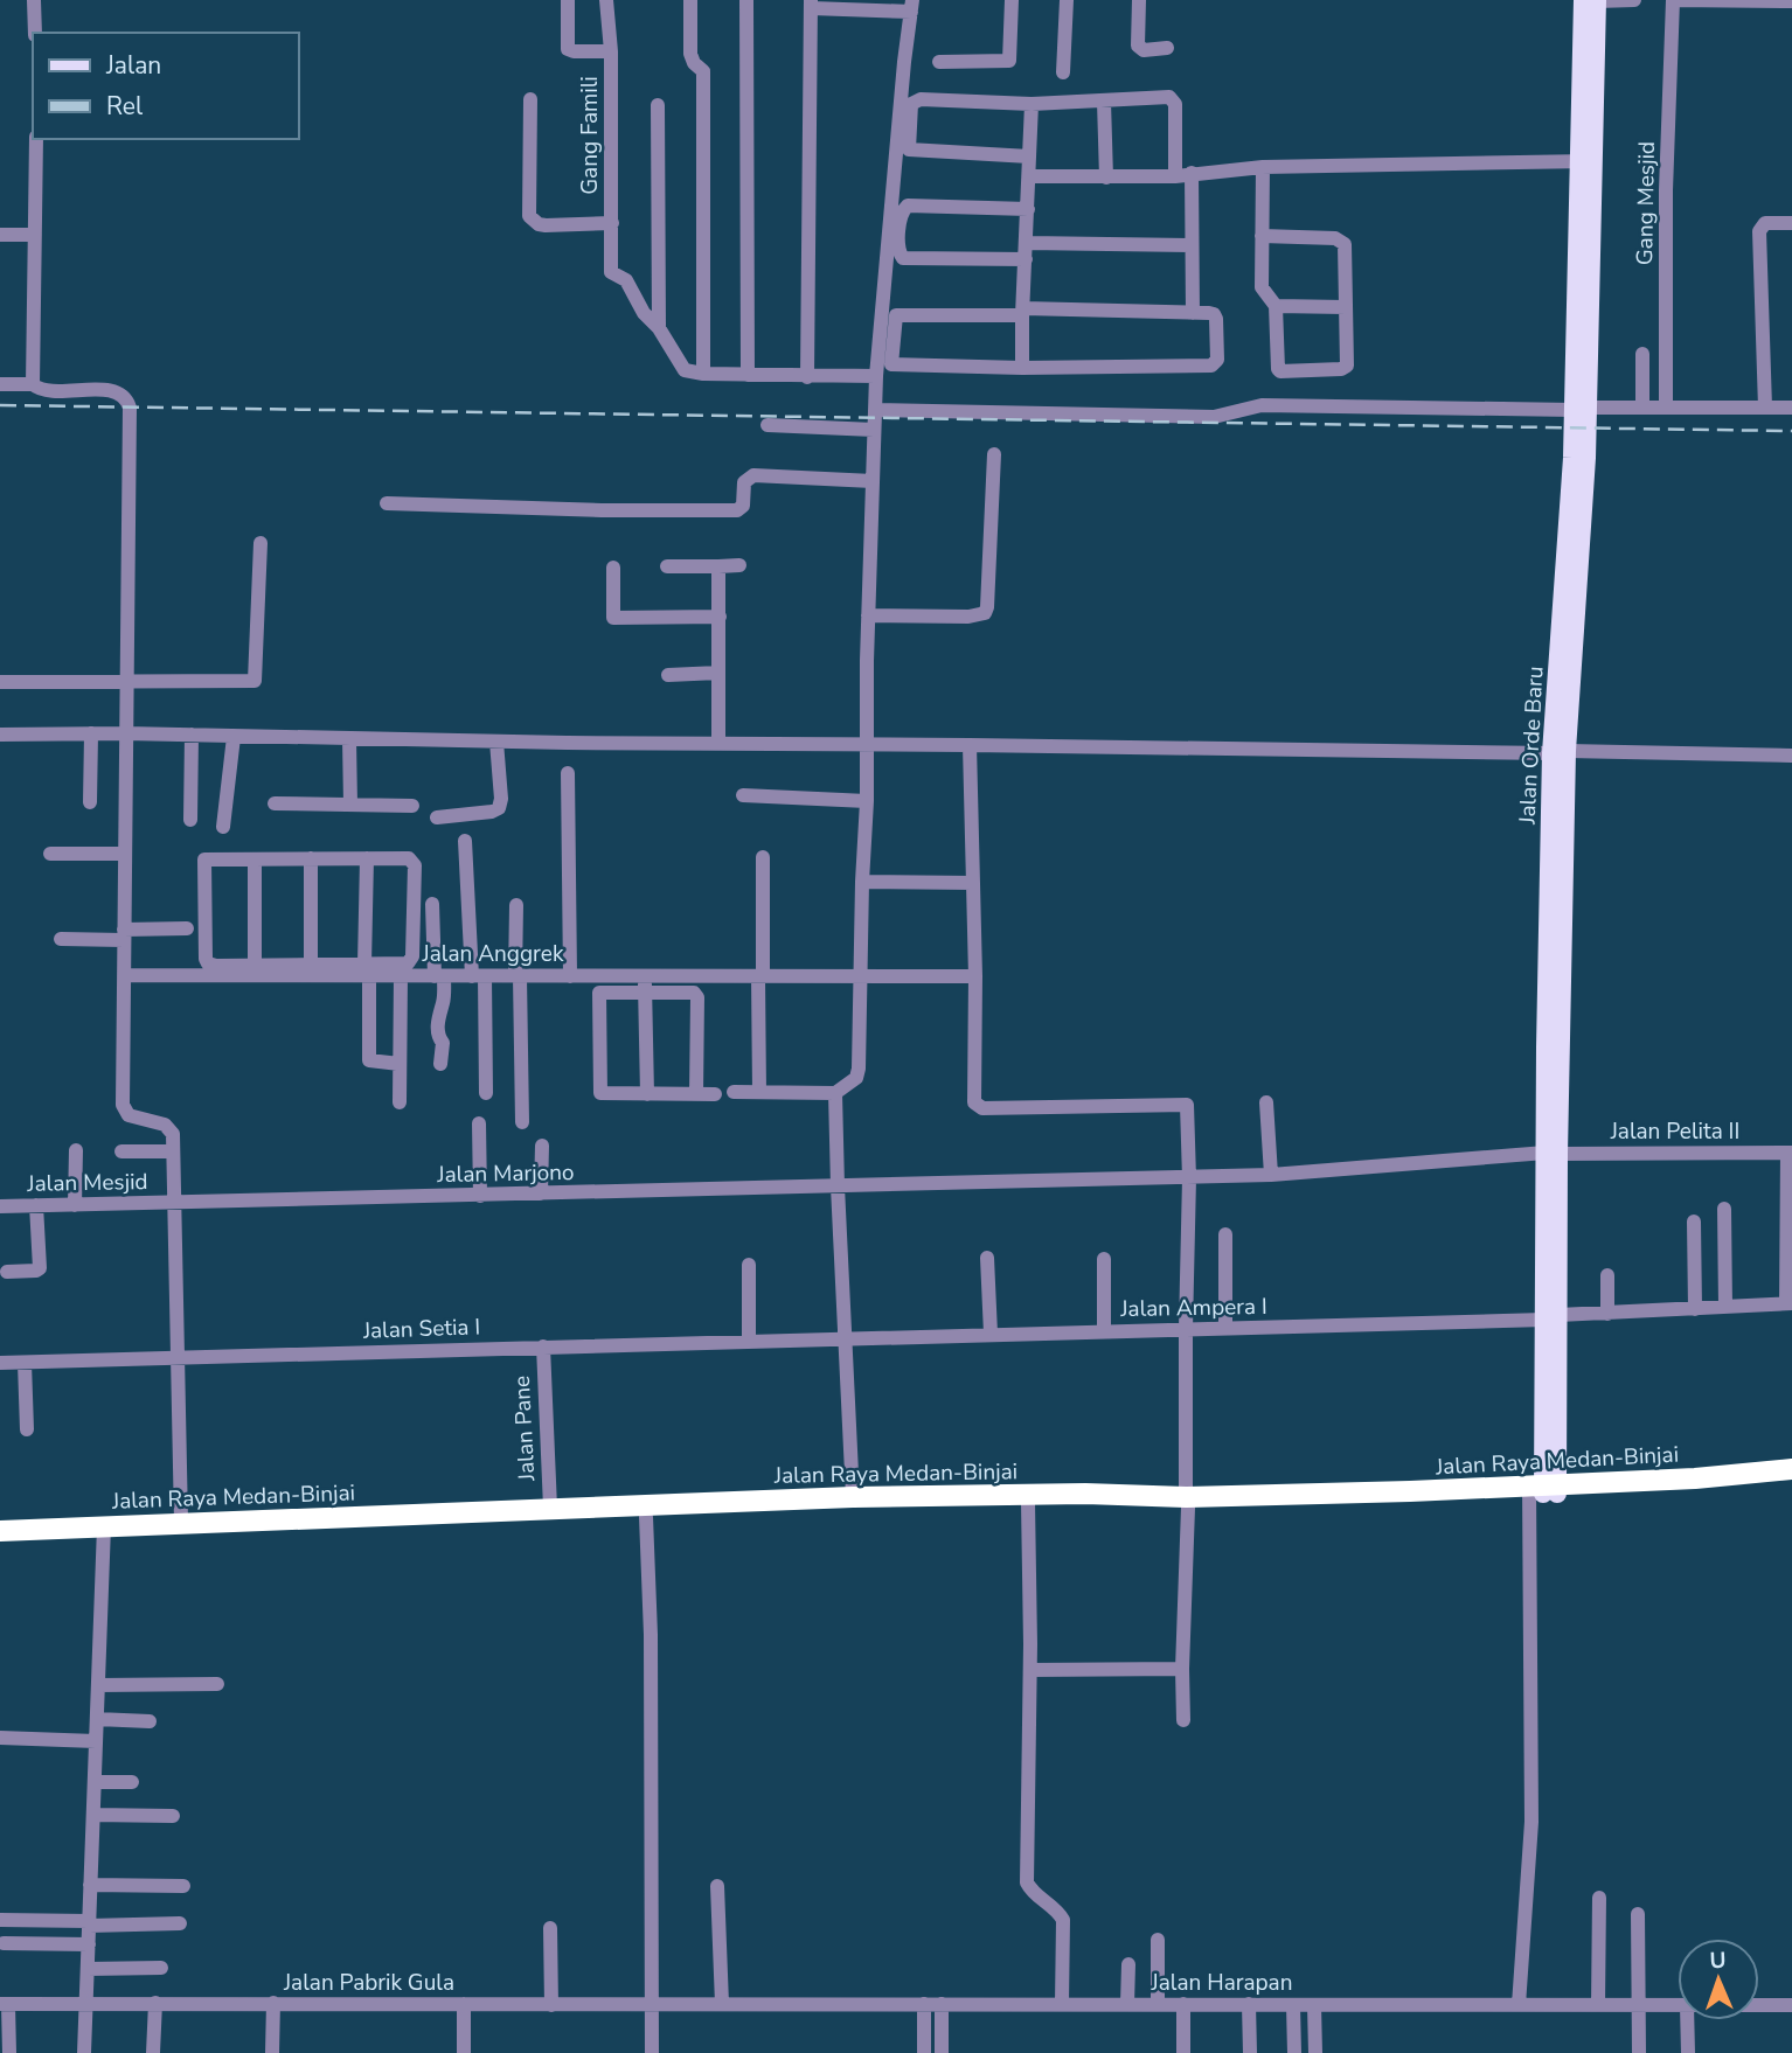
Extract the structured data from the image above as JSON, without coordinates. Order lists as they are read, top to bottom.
{
  "streets": {
    "highway": ["Jalan Raya Medan-Binjai"],
    "main road": ["Jalan Orde Baru"],
    "street": [
      "Gang Famili",
      "Gang Mesjid",
      "Jalan Anggrek",
      "Jalan Pelita II",
      "Jalan Marjono",
      "Jalan Mesjid",
      "Jalan Ampera I",
      "Jalan Setia I",
      "Jalan Pane",
      "Jalan Pabrik Gula",
      "Jalan Harapan"
    ]
  },
  "crossings": [
    ["Jalan Orde Baru", "Jalan Pelita II"],
    ["Jalan Orde Baru", "Jalan Ampera I"],
    ["Jalan Orde Baru", "Jalan Raya Medan-Binjai"],
    ["Jalan Pelita II", "Jalan Marjono"],
    ["Jalan Marjono", "Jalan Mesjid"],
    ["Jalan Ampera I", "Jalan Setia I"],
    ["Jalan Setia I", "Jalan Pane"],
    ["Jalan Pane", "Jalan Raya Medan-Binjai"],
    ["Jalan Pabrik Gula", "Jalan Harapan"]
  ],
  "legend": ["Jalan", "Rel"],
  "north": "top"
}
